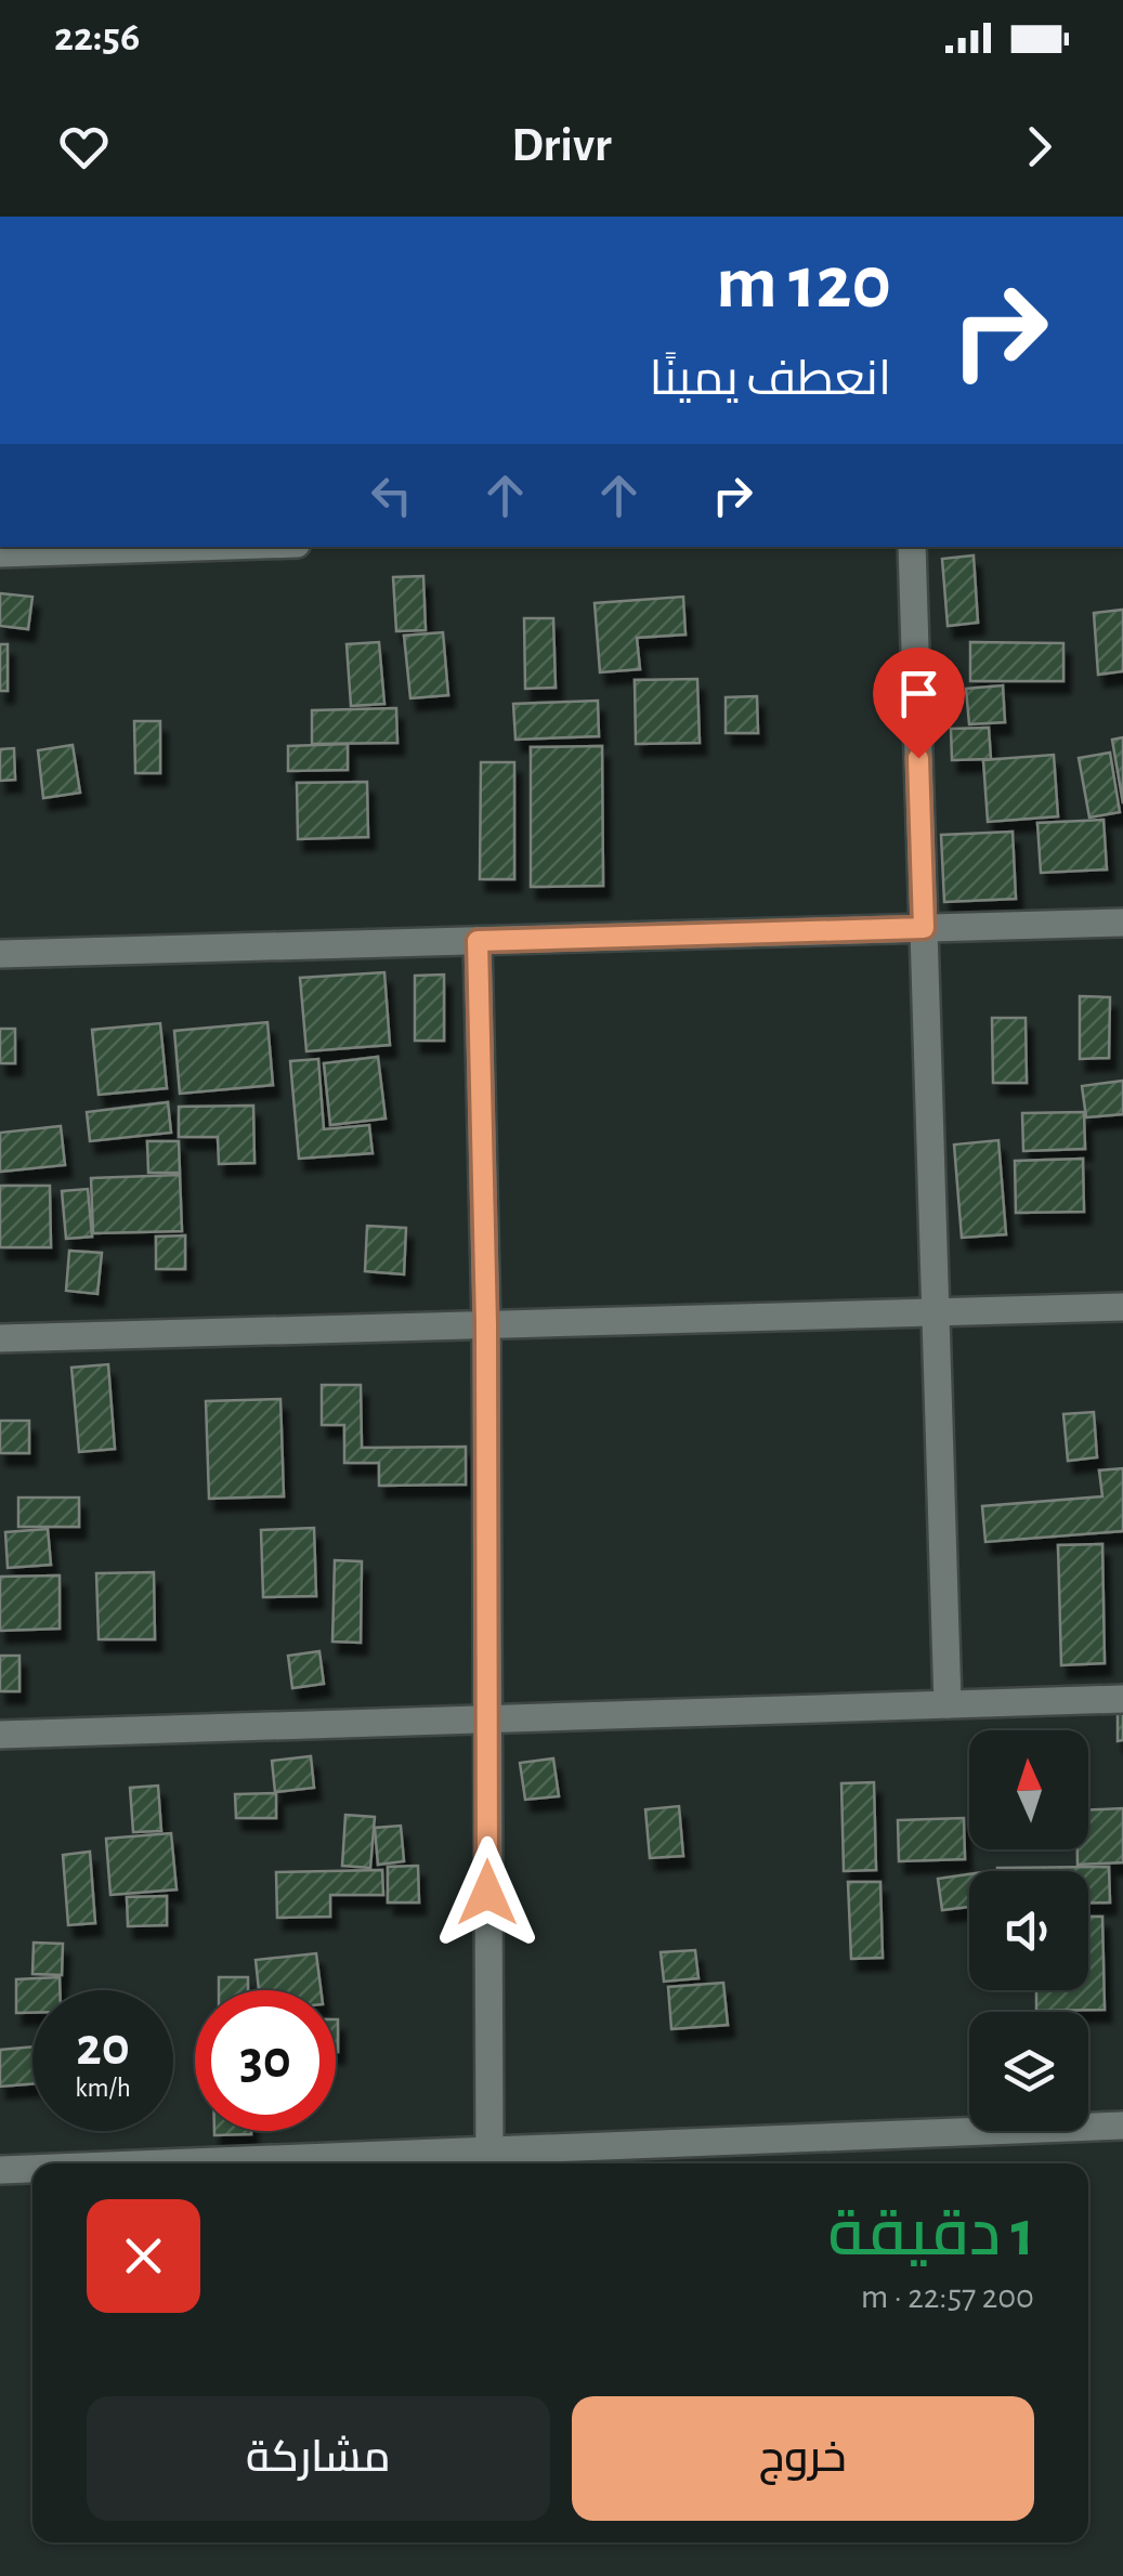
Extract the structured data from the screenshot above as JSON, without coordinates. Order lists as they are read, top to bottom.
{
  "north": "top",
  "page": {
    "status": "22:56",
    "header": "Drivr",
    "turn": ["120 m", "انعطف يمينًا"],
    "speed": "20 km/h",
    "limit": "30",
    "heading": ["1 دقيقة", "200 m · 22:57"],
    "buttons": ["خروج", "مشاركة"]
  }
}
